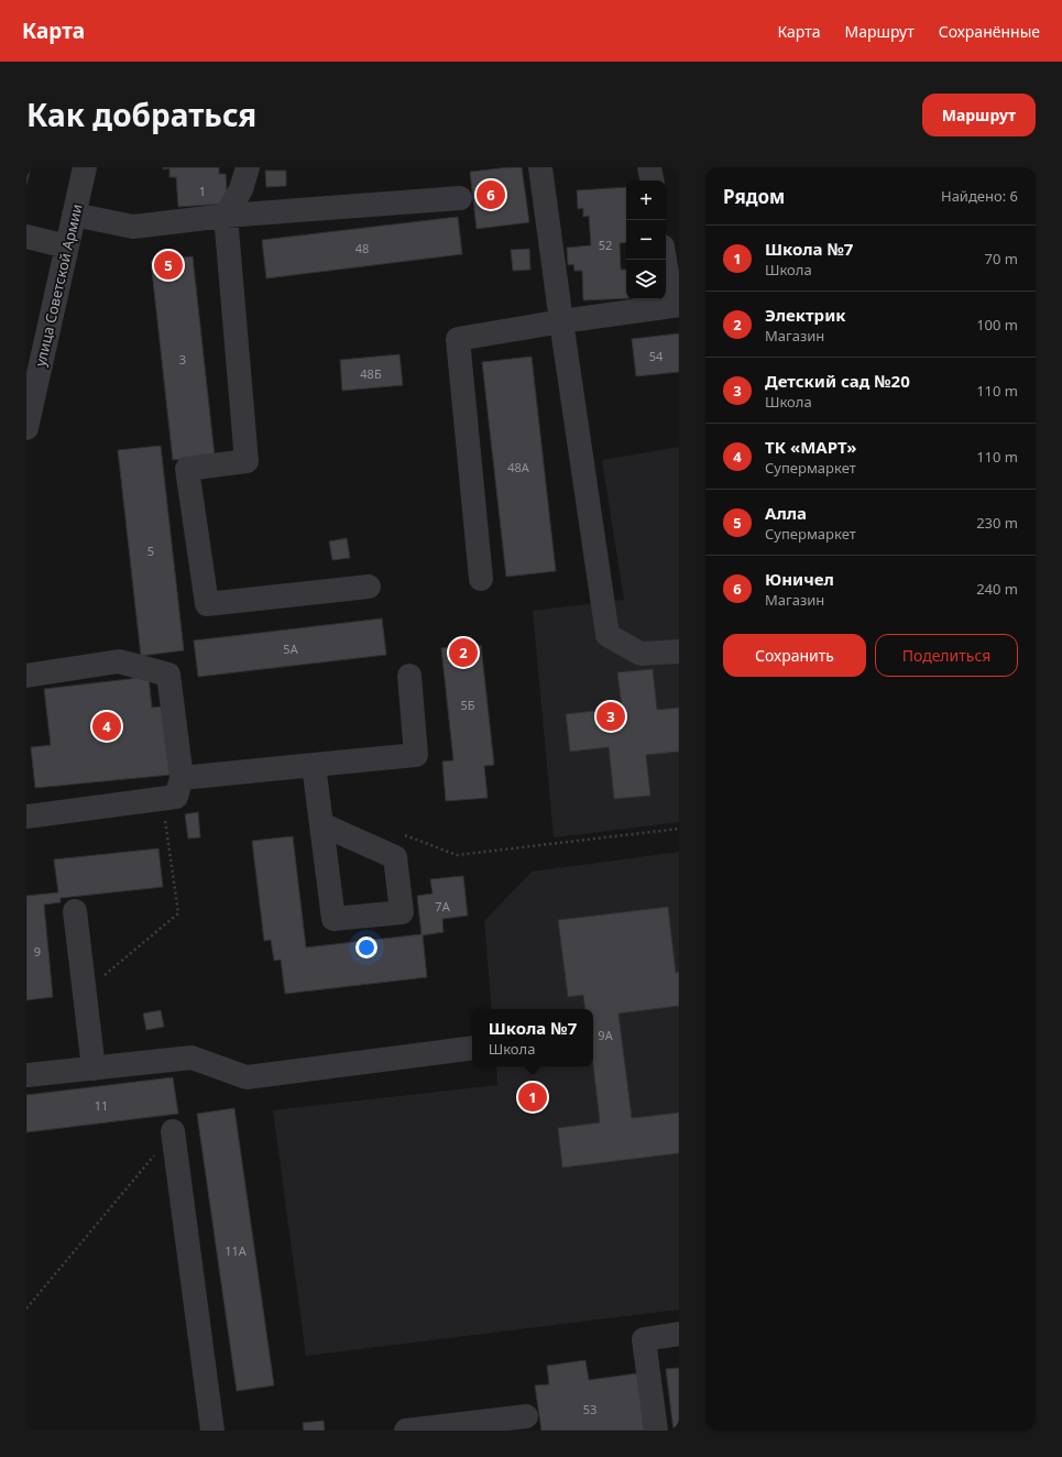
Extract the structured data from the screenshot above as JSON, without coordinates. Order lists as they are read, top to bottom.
{
  "streets": {
    "street": ["улица Советской Армии"]
  },
  "house_numbers": [
    "1",
    "52",
    "48",
    "54",
    "3",
    "48Б",
    "48А",
    "5",
    "5А",
    "5Б",
    "7А",
    "9",
    "9А",
    "11",
    "11А",
    "53"
  ],
  "page": {
    "header": "Карта",
    "nav": ["Карта", "Маршрут", "Сохранённые"],
    "title": "Как добраться",
    "buttons": [
      "Маршрут",
      ["Сохранить", "Поделиться"]
    ],
    "heading": ["Рядом", "Найдено: 6"],
    "pins": [
      "6",
      "5",
      "2",
      "3",
      "4",
      "1"
    ],
    "map_buttons": ["+", "−"],
    "list": [
      {
        "mark": "1",
        "name": "Школа №7",
        "note": "Школа",
        "value": "70 m"
      },
      {
        "mark": "2",
        "name": "Электрик",
        "note": "Магазин",
        "value": "100 m"
      },
      {
        "mark": "3",
        "name": "Детский сад №20",
        "note": "Школа",
        "value": "110 m"
      },
      {
        "mark": "4",
        "name": "ТК «МАРТ»",
        "note": "Супермаркет",
        "value": "110 m"
      },
      {
        "mark": "5",
        "name": "Алла",
        "note": "Супермаркет",
        "value": "230 m"
      },
      {
        "mark": "6",
        "name": "Юничел",
        "note": "Магазин",
        "value": "240 m"
      }
    ],
    "popup": ["Школа №7", "Школа"]
  }
}
